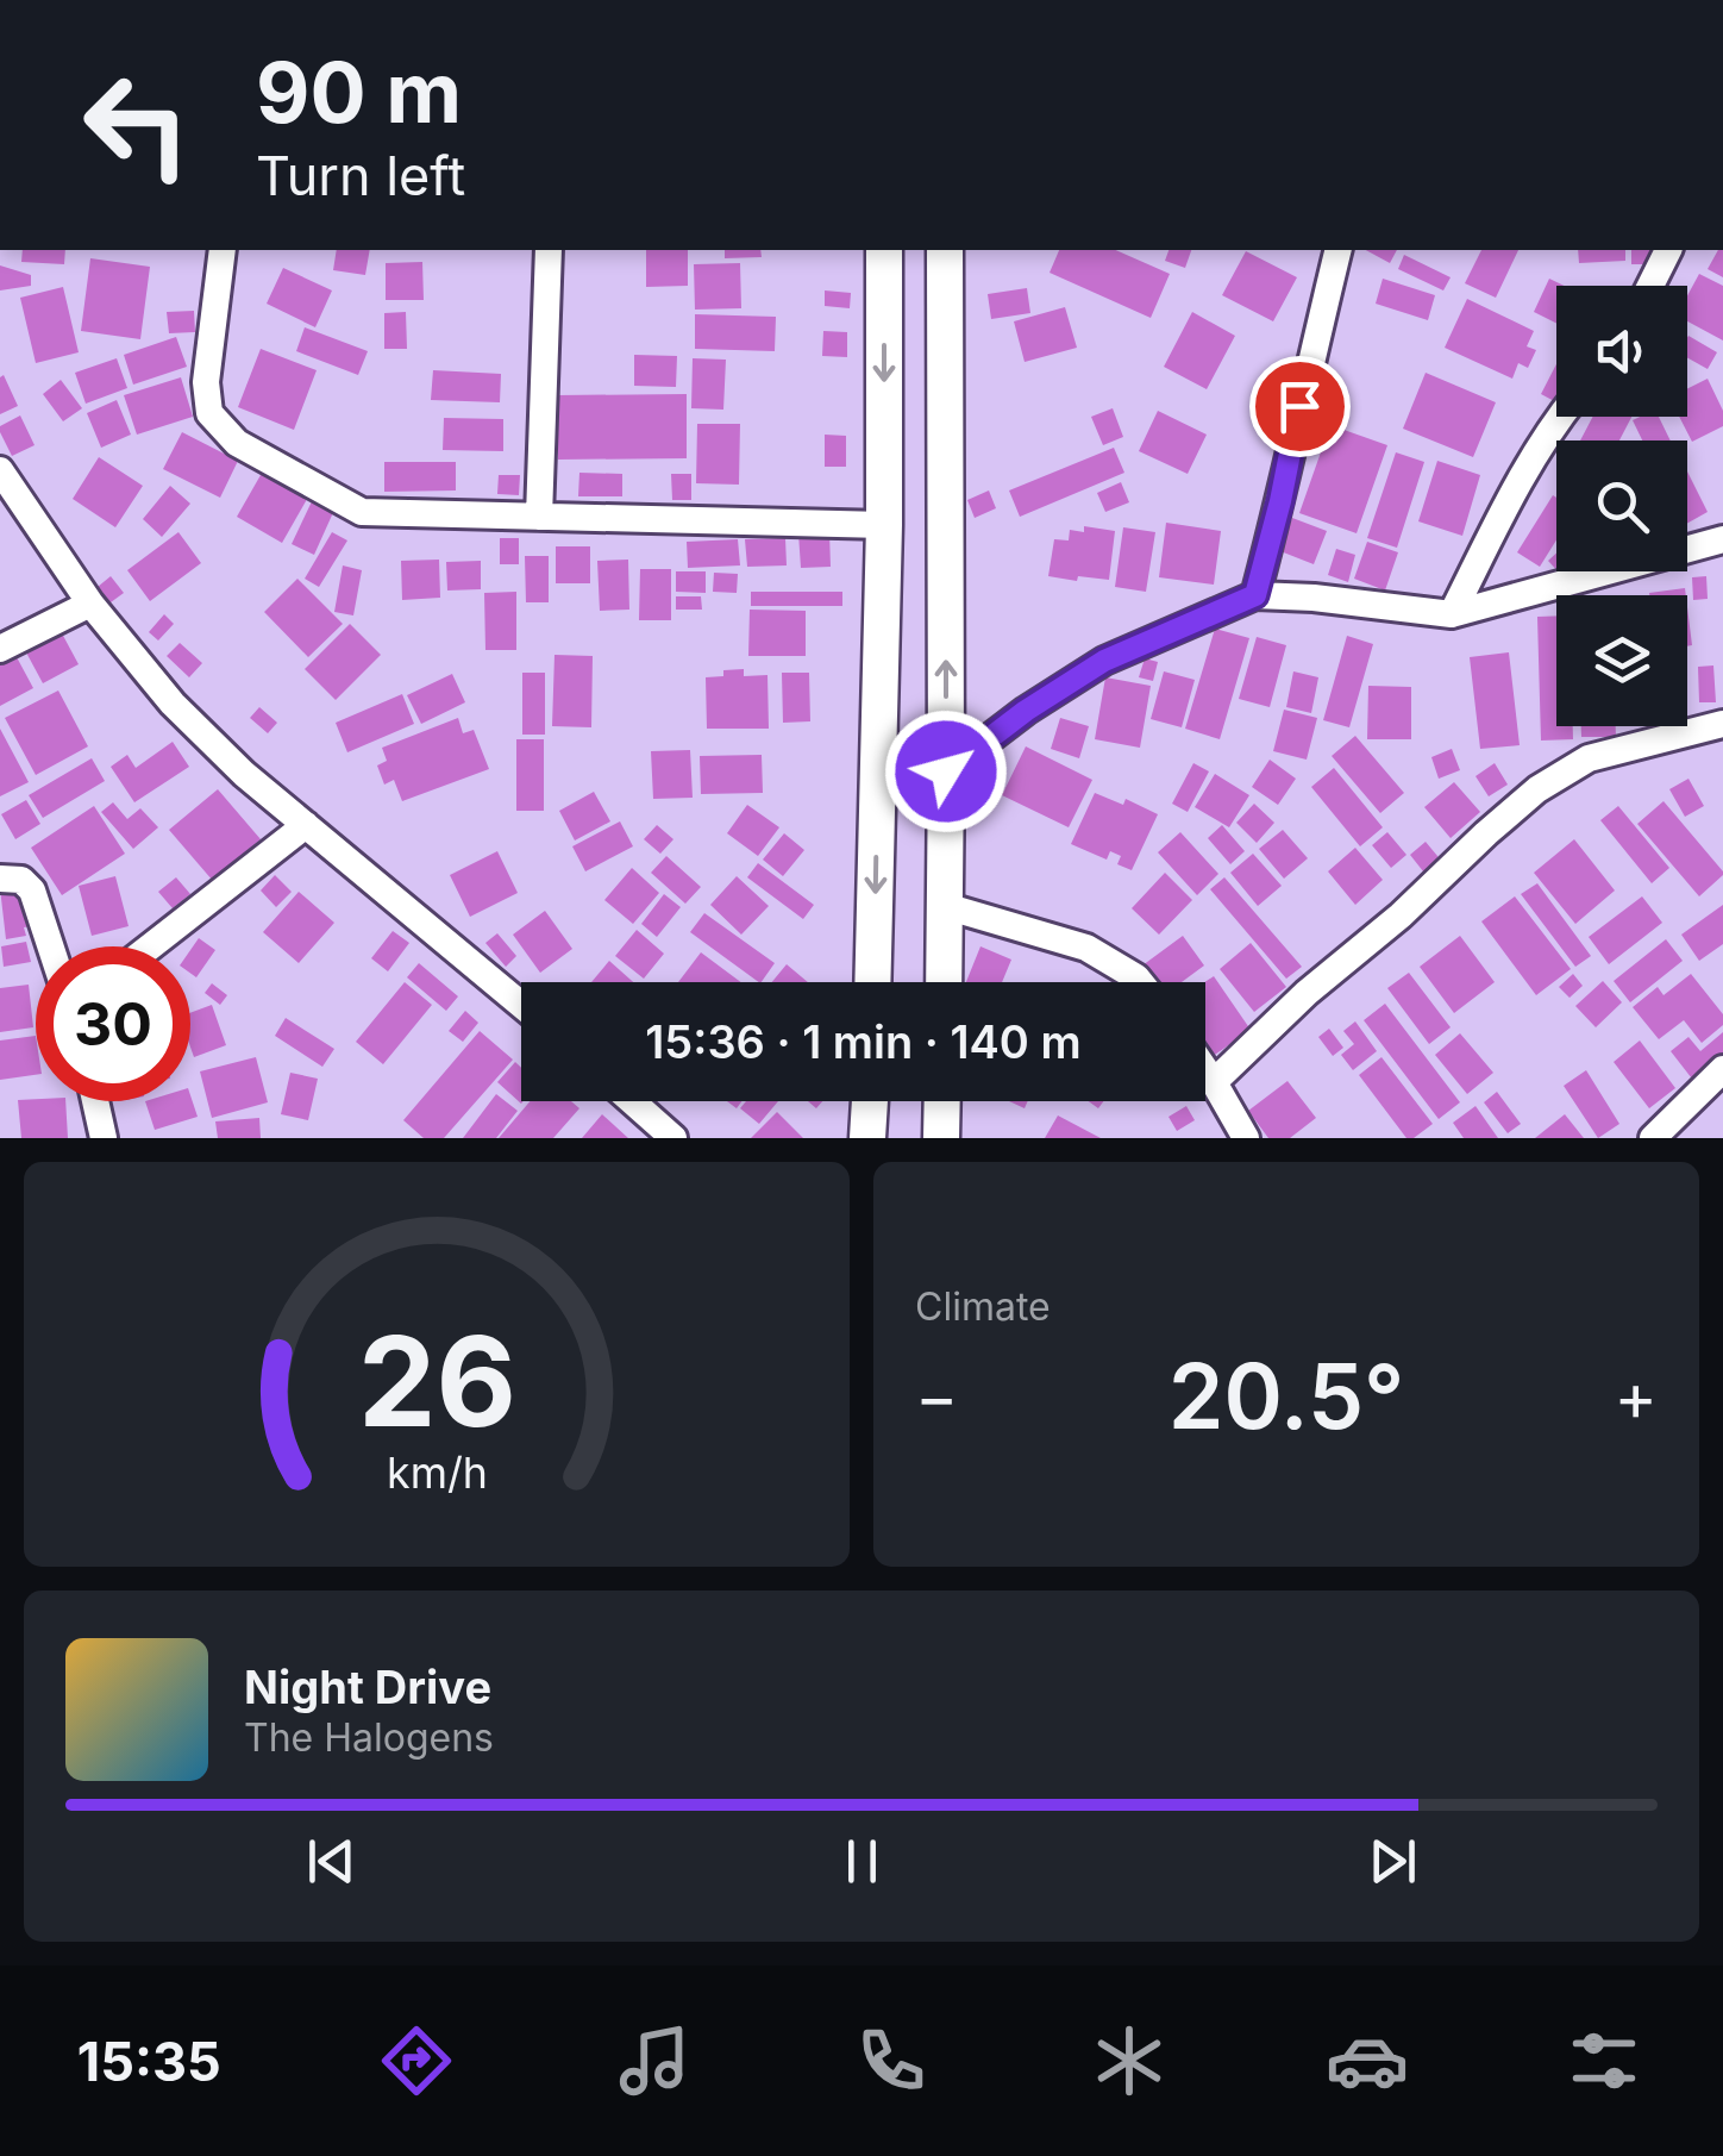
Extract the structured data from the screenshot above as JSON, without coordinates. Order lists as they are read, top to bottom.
{
  "page": {
    "turn": ["90 m", "Turn left"],
    "limit": "30",
    "trip": "15:36 · 1 min · 140 m",
    "tile": "Climate",
    "heat": ["−", "20.5°", "+"],
    "song": ["Night Drive", "The Halogens"],
    "tabs": "15:35",
    "gauge": ["26", "km/h"]
  }
}
